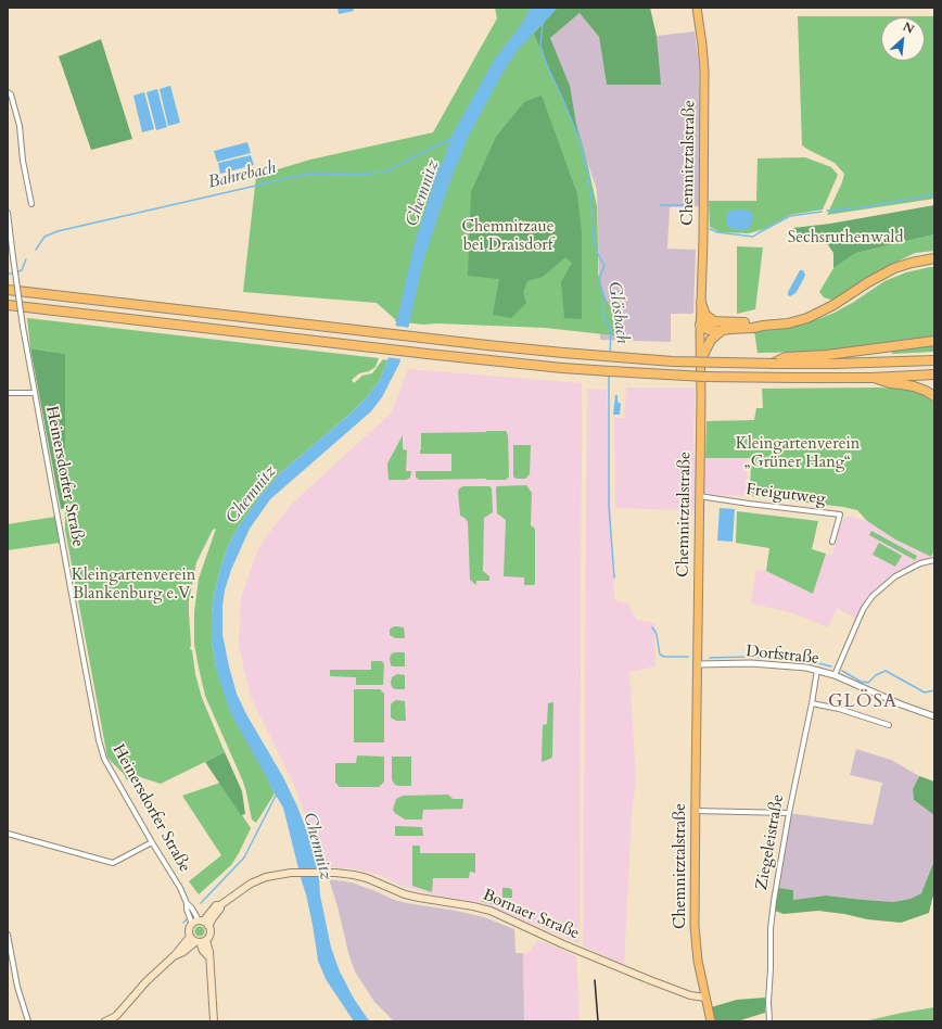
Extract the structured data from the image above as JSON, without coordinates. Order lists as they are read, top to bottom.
{
  "streets": {
    "main road": ["Chemnitztalstraße", "Bornaer Straße"],
    "street": [
      "Heinersdorfer Straße",
      "Freigutweg",
      "Dorfstraße",
      "Ziegeleistraße"
    ]
  },
  "crossings": [
    ["Chemnitztalstraße", "Freigutweg"],
    ["Chemnitztalstraße", "Dorfstraße"],
    ["Chemnitztalstraße", "Bornaer Straße"],
    ["Heinersdorfer Straße", "Bornaer Straße"],
    ["Dorfstraße", "Ziegeleistraße"]
  ],
  "districts": ["GLÖSA"],
  "water": ["Bahrebach", "Chemnitz", "Glösbach"],
  "parks": [
    "Chemnitzaue bei Draisdorf",
    "Sechsruthenwald",
    "Kleingartenverein „Grüner Hang“",
    "Kleingartenverein Blankenburg e.V."
  ],
  "north": "top right"
}
